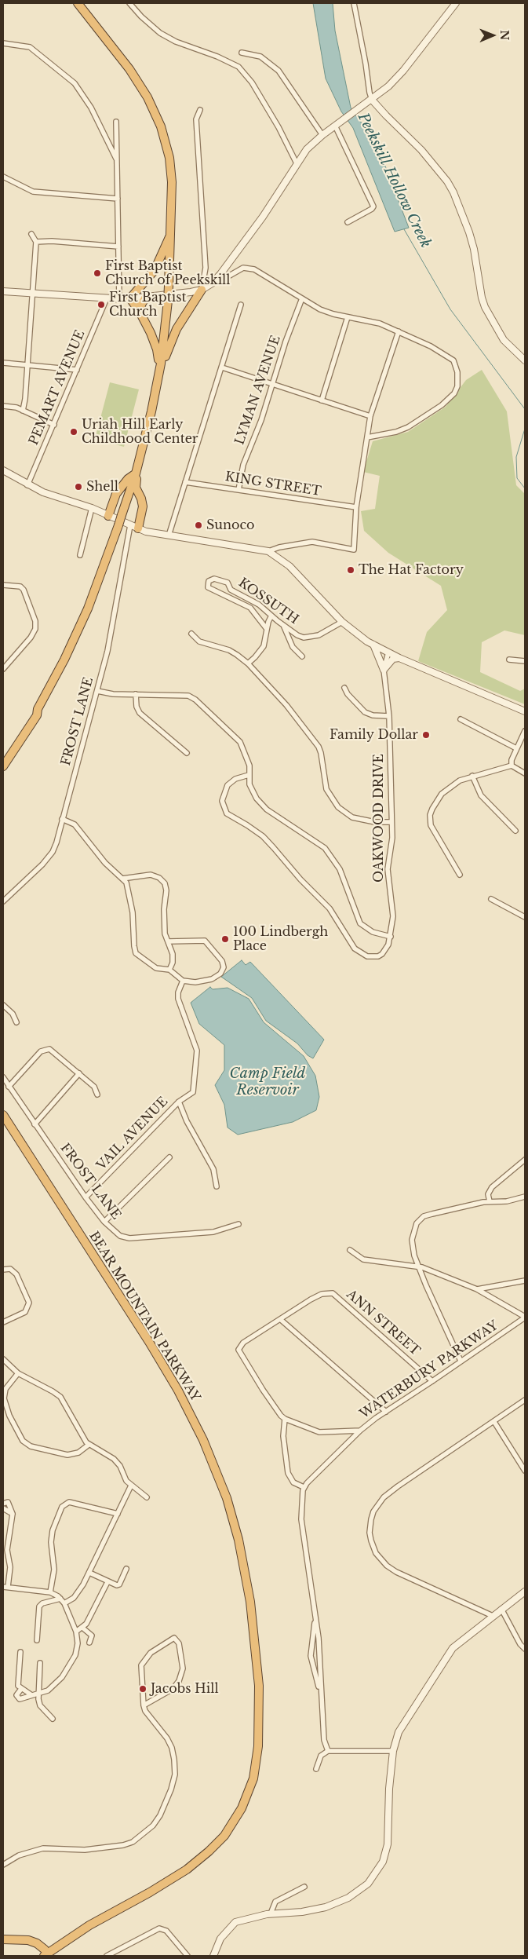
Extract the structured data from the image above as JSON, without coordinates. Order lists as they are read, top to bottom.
{
  "streets": {
    "highway": ["BEAR MOUNTAIN PARKWAY"],
    "street": [
      "PEMART AVENUE",
      "LYMAN AVENUE",
      "KING STREET",
      "KOSSUTH",
      "FROST LANE",
      "OAKWOOD DRIVE",
      "VAIL AVENUE",
      "ANN STREET",
      "WATERBURY PARKWAY"
    ]
  },
  "crossings": [
    ["LYMAN AVENUE", "KING STREET"],
    ["FROST LANE", "VAIL AVENUE"],
    ["ANN STREET", "WATERBURY PARKWAY"]
  ],
  "water": ["Peekskill Hollow Creek", "Camp Field Reservoir"],
  "places": [
    "First Baptist Church of Peekskill",
    "First Baptist Church",
    "Uriah Hill Early Childhood Center",
    "Shell",
    "Sunoco",
    "The Hat Factory",
    "Family Dollar",
    "100 Lindbergh Place",
    "Jacobs Hill"
  ],
  "north": "right"
}
